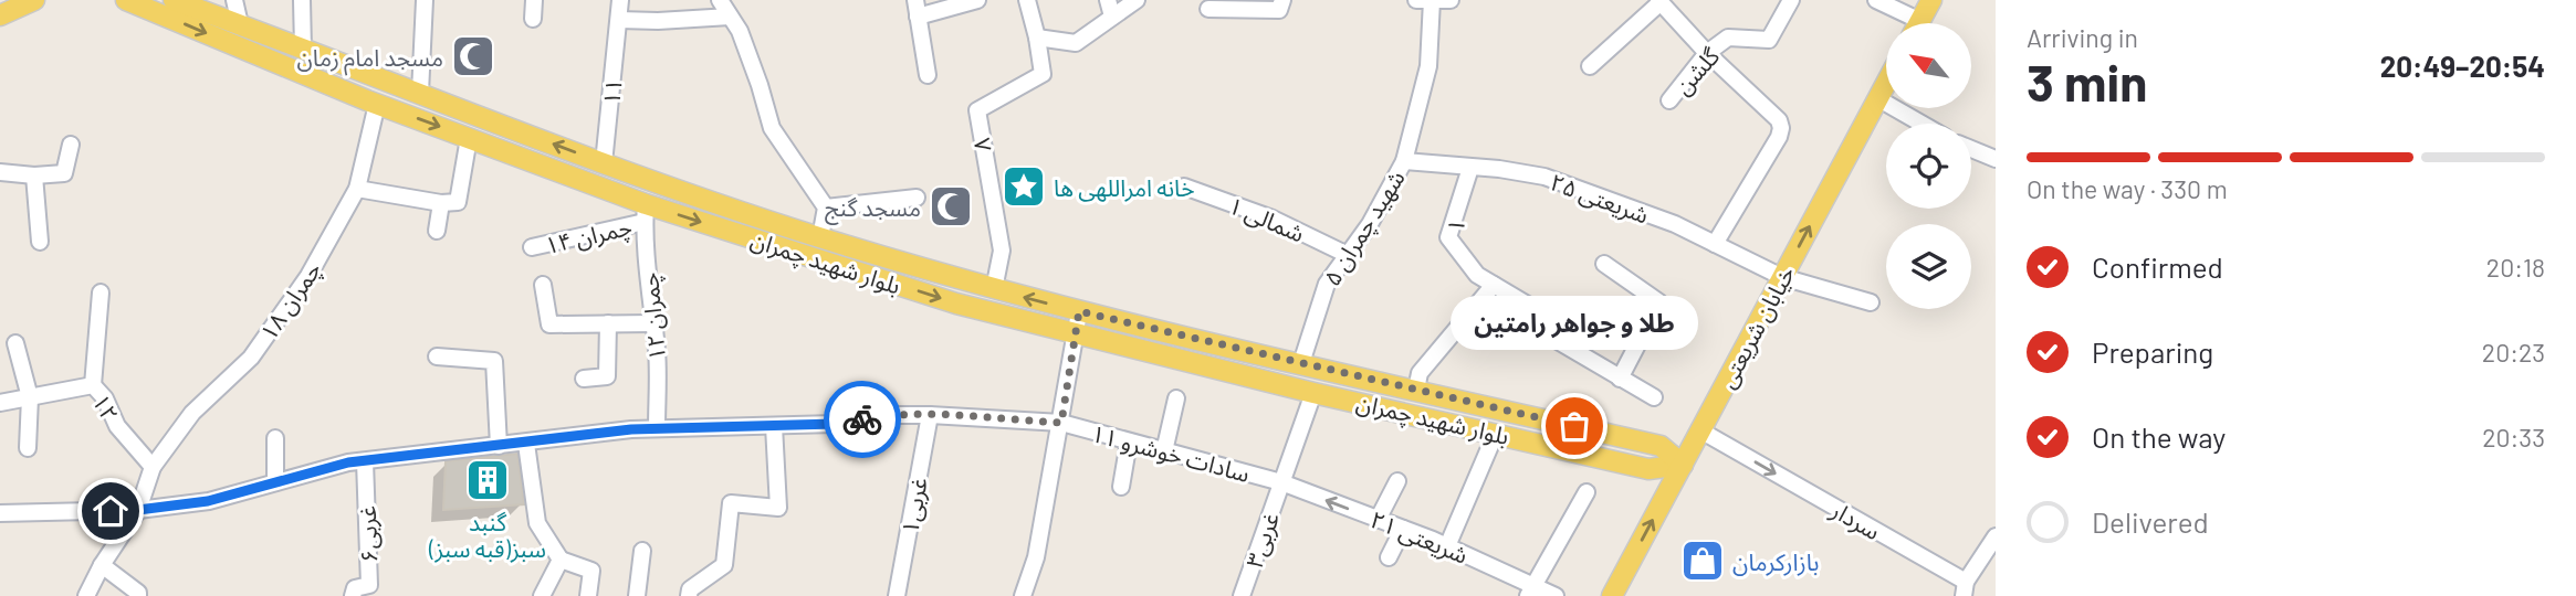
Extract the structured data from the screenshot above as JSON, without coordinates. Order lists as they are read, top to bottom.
{
  "streets": {
    "main road": ["بلوار شهید چمران", "خیابان شریعتی"],
    "street": [
      "گلشن",
      "۱۱",
      "۷",
      "شریعتی ۲۵",
      "شمالی ۱",
      "۱",
      "شهید چمران ۵",
      "چمران ۱۴",
      "چمران ۱۸",
      "چمران ۱۲",
      "۱۲",
      "سادات خوشرو ۱۱",
      "غربی۱",
      "سردار",
      "غربی۶",
      "شریعتی ۲۱",
      "غربی۳"
    ]
  },
  "crossings": [
    ["۱۱", "بلوار شهید چمران"],
    ["۷", "بلوار شهید چمران"],
    ["شریعتی ۲۵", "۱"],
    ["شریعتی ۲۵", "شهید چمران ۵"],
    ["شریعتی ۲۵", "خیابان شریعتی"],
    ["شمالی ۱", "شهید چمران ۵"],
    ["شهید چمران ۵", "بلوار شهید چمران"],
    ["چمران ۱۴", "بلوار شهید چمران"],
    ["چمران ۱۴", "چمران ۱۲"],
    ["بلوار شهید چمران", "چمران ۱۸"],
    ["بلوار شهید چمران", "چمران ۱۲"],
    ["بلوار شهید چمران", "خیابان شریعتی"],
    ["بلوار شهید چمران", "غربی۳"],
    ["چمران ۱۸", "۱۲"],
    ["چمران ۱۲", "سادات خوشرو ۱۱"],
    ["خیابان شریعتی", "سردار"],
    ["سادات خوشرو ۱۱", "غربی۱"],
    ["سادات خوشرو ۱۱", "غربی۶"],
    ["سادات خوشرو ۱۱", "شریعتی ۲۱"],
    ["سادات خوشرو ۱۱", "غربی۳"],
    ["شریعتی ۲۱", "غربی۳"]
  ],
  "one_way": ["خیابان شریعتی", "سردار"],
  "places": {
    "mosque": ["مسجد امام زمان", "مسجد گنج"],
    "place": ["خانه امراللهی ها"],
    "other": ["طلا و جواهر رامتین"],
    "building": ["گنبد سبز(قبه سبز)"],
    "shop": ["بازارکرمان"]
  },
  "north": "top left",
  "page": {
    "heading": ["3 min", "Arriving in", "20:49–20:54"],
    "bar": "On the way · 330 m",
    "list": [
      ["Confirmed", "20:18"],
      ["Preparing", "20:23"],
      ["On the way", "20:33"],
      "Delivered"
    ],
    "bubble": "طلا و جواهر رامتین"
  }
}
